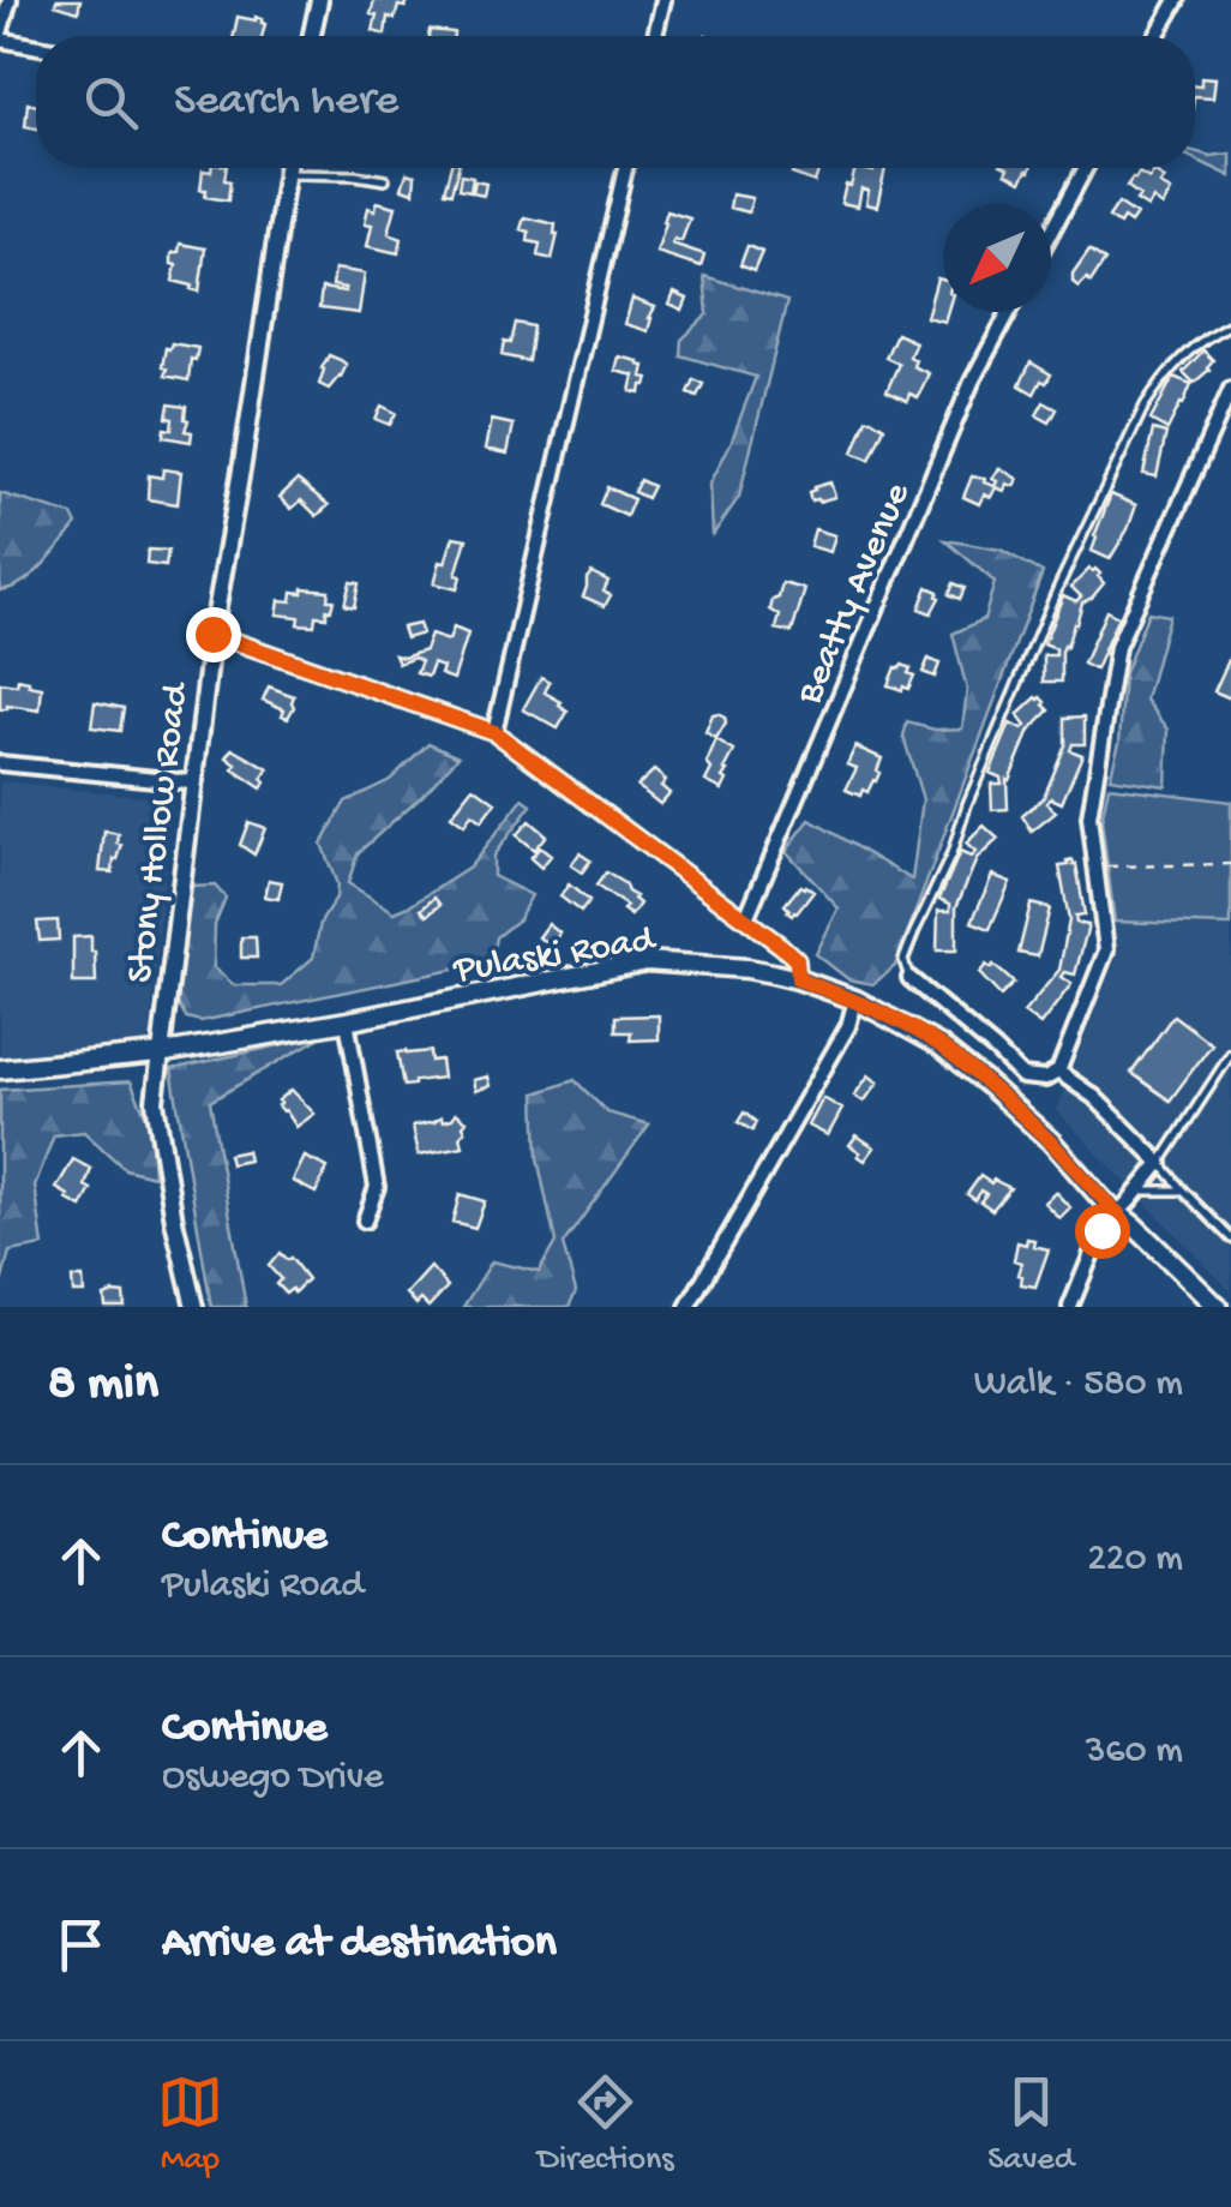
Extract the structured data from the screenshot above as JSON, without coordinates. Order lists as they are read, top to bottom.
{
  "streets": {
    "main road": ["Pulaski Road"],
    "street": ["Beatty Avenue", "Stony Hollow Road"]
  },
  "crossings": [
    ["Stony Hollow Road", "Pulaski Road"]
  ],
  "north": "bottom left",
  "page": {
    "search": "Search here",
    "heading": ["8 min", "Walk · 580 m"],
    "list": [
      ["Continue", "Pulaski Road", "220 m"],
      ["Continue", "Oswego Drive", "360 m"],
      "Arrive at destination"
    ],
    "nav": ["Map", "Directions", "Saved"]
  }
}
